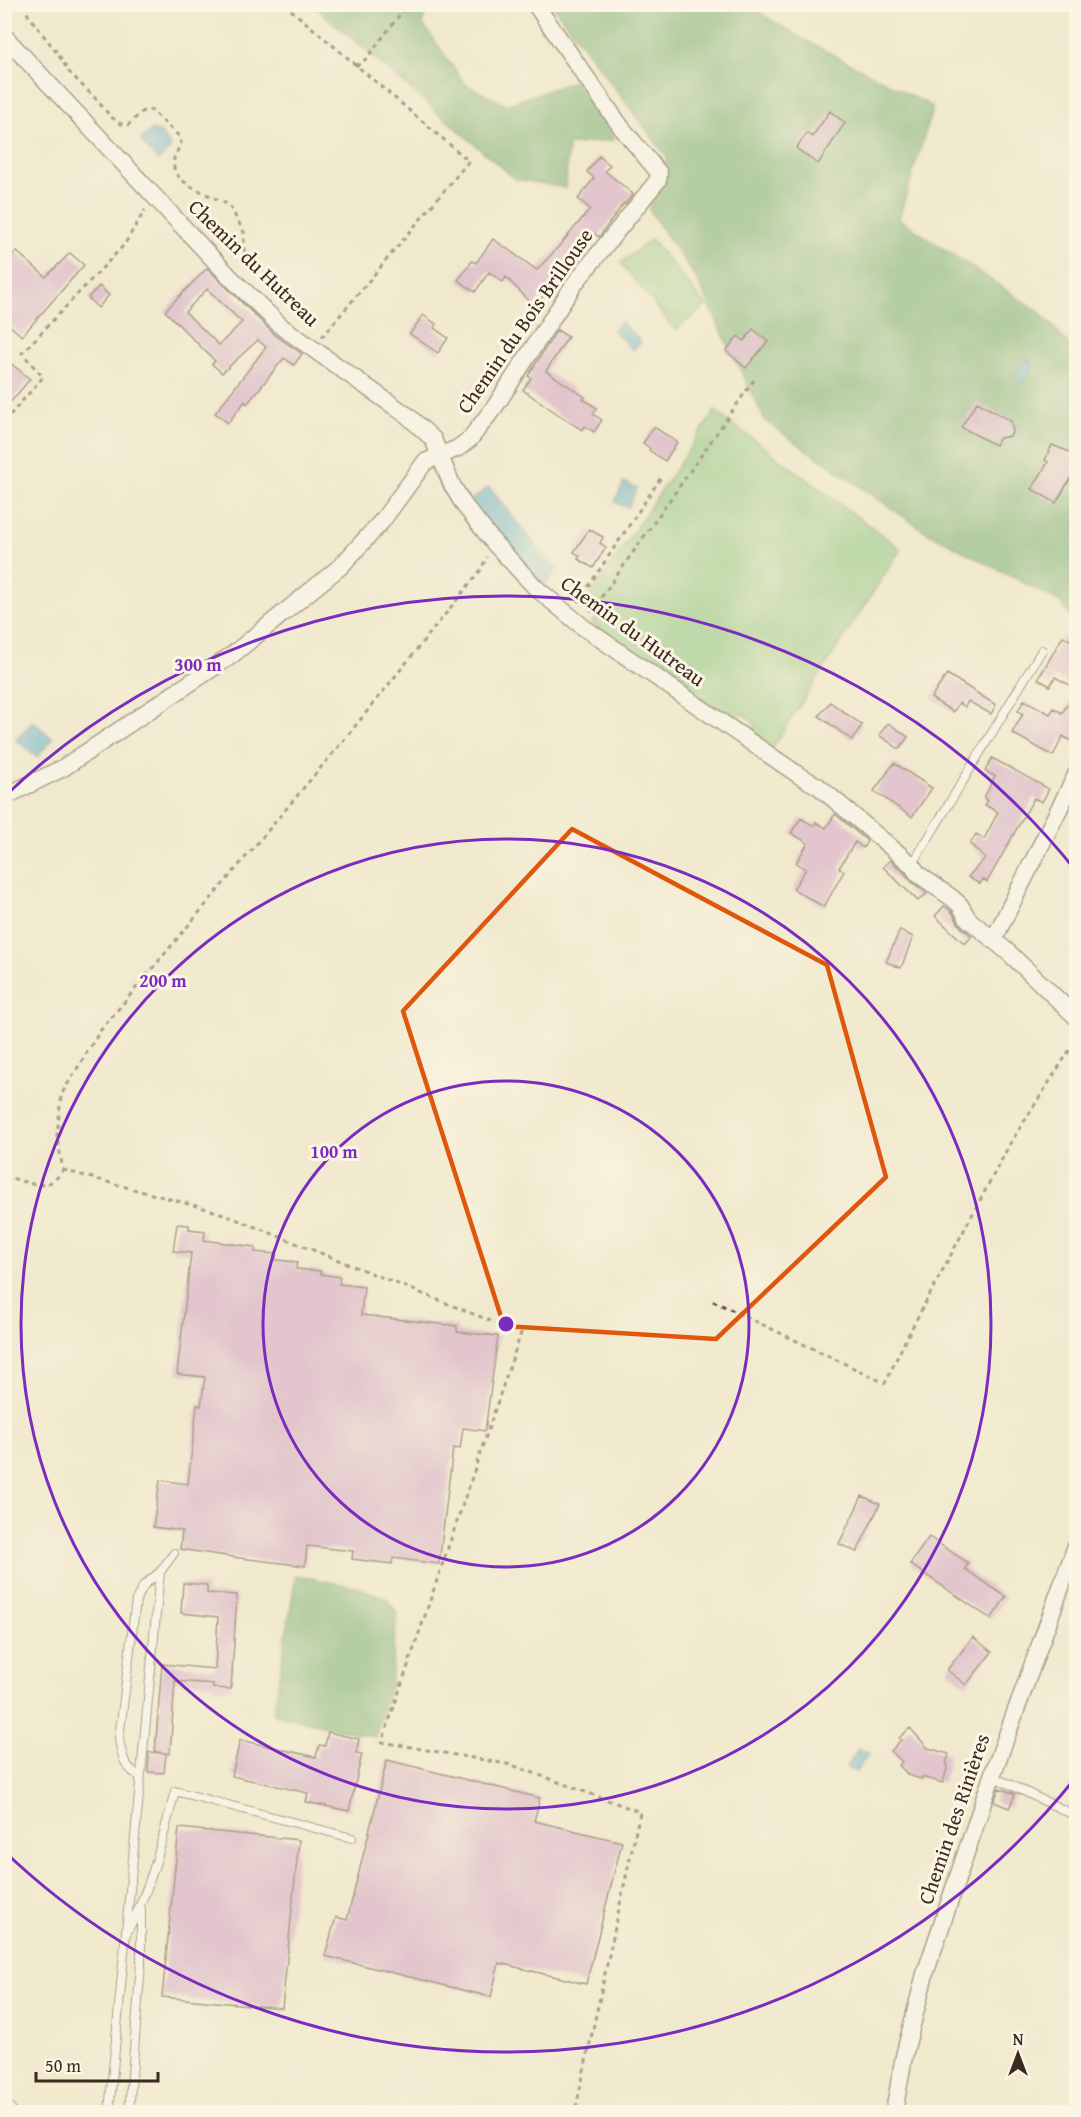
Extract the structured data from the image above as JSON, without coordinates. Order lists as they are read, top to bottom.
{
  "streets": {
    "street": ["Chemin du Hutreau", "Chemin du Bois Brillouse", "Chemin des Rinières"]
  },
  "crossings": [
    ["Chemin du Hutreau", "Chemin du Bois Brillouse"]
  ],
  "scale_bar": "50 m",
  "north": "top",
  "rings": ["300 m", "200 m", "100 m"]
}
